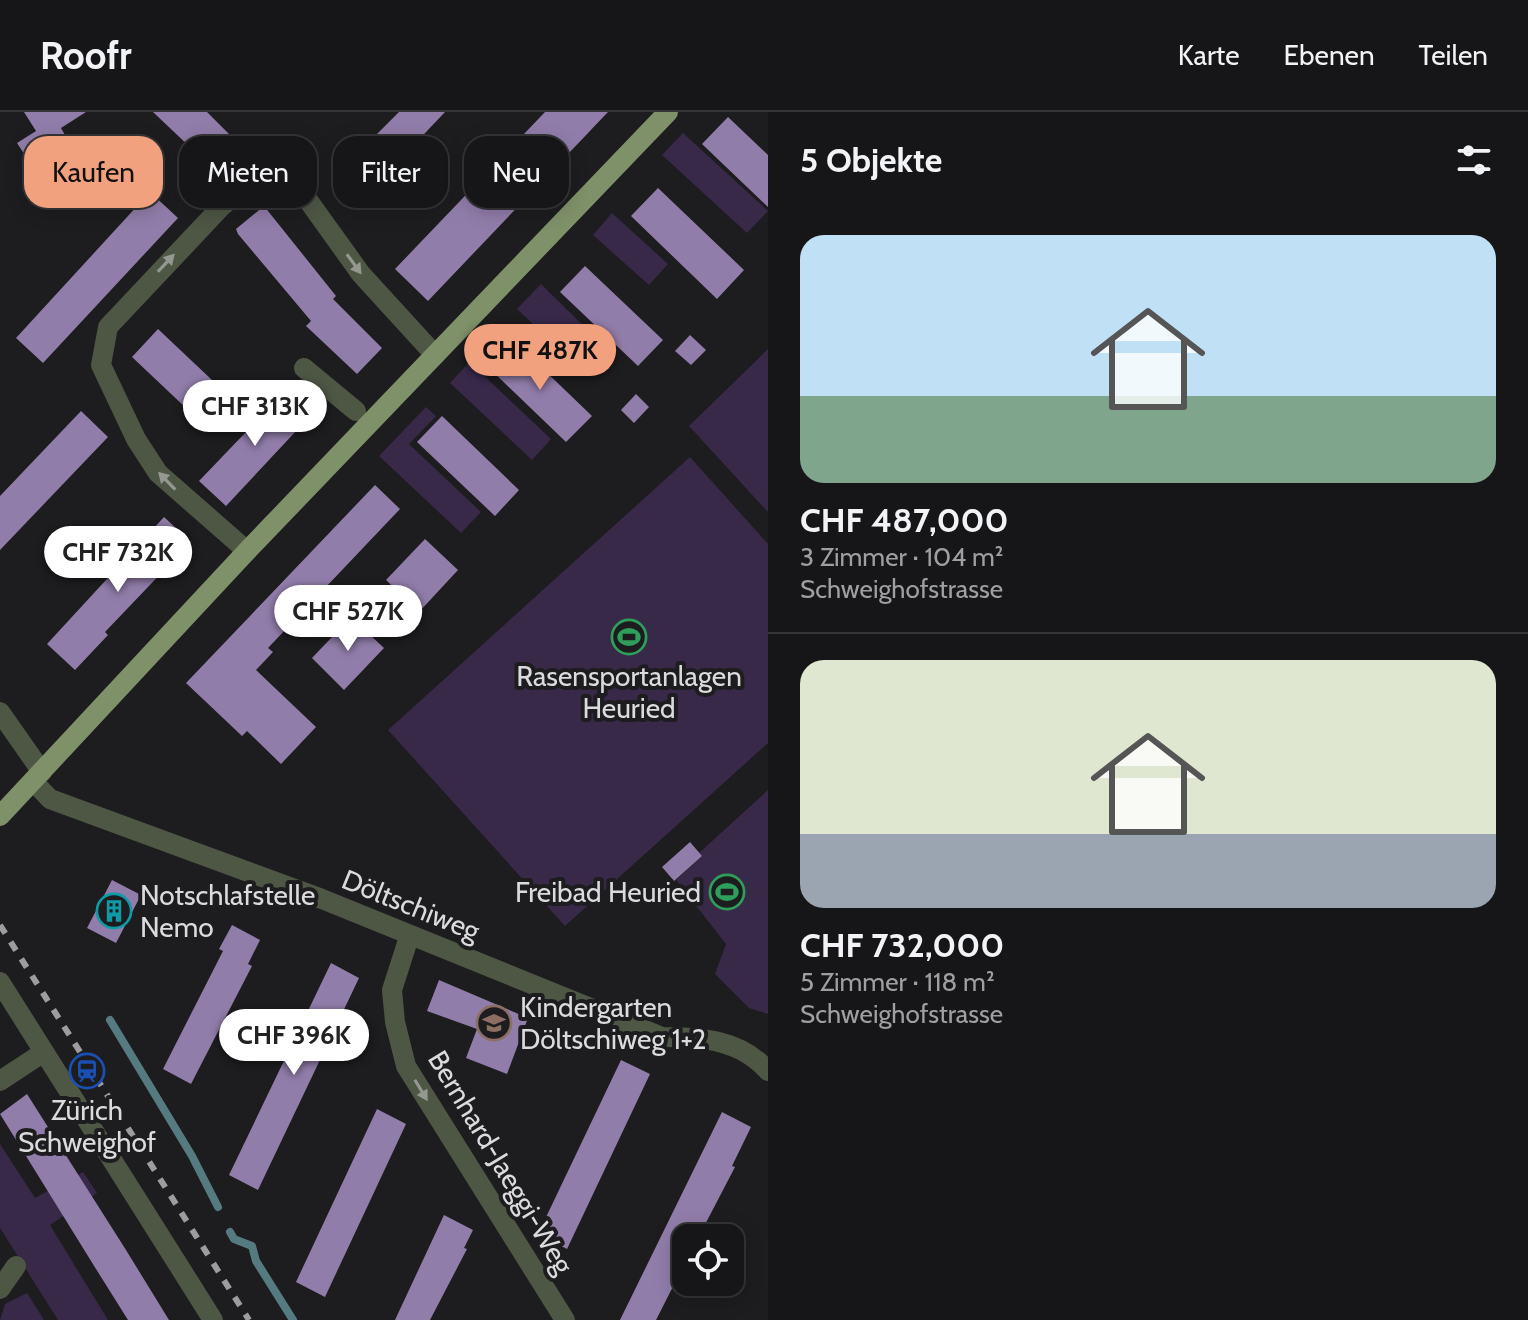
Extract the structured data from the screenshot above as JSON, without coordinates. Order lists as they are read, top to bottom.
{
  "streets": {
    "street": ["Döltschiweg", "Bernhard-Jaeggi-Weg"]
  },
  "crossings": [
    ["Döltschiweg", "Bernhard-Jaeggi-Weg"]
  ],
  "one_way": ["Bernhard-Jaeggi-Weg"],
  "places": {
    "sports": ["Rasensportanlagen Heuried", "Freibad Heuried"],
    "building": ["Notschlafstelle Nemo"],
    "school or university": ["Kindergarten Döltschiweg 1+2"],
    "station": ["Zürich Schweighof"]
  },
  "page": {
    "header": "Roofr",
    "nav": ["Karte", "Ebenen", "Teilen"],
    "heading": "5 Objekte",
    "chip": [
      "Kaufen",
      "Mieten",
      "Filter",
      "Neu"
    ],
    "list": [
      {
        "name": "CHF 487,000",
        "note": "3 Zimmer · 104 m² · Schweighofstrasse"
      },
      {
        "name": "CHF 732,000",
        "note": "5 Zimmer · 118 m² · Schweighofstrasse"
      }
    ],
    "price": [
      "CHF 487K",
      "CHF 313K",
      "CHF 732K",
      "CHF 527K",
      "CHF 396K"
    ]
  }
}
